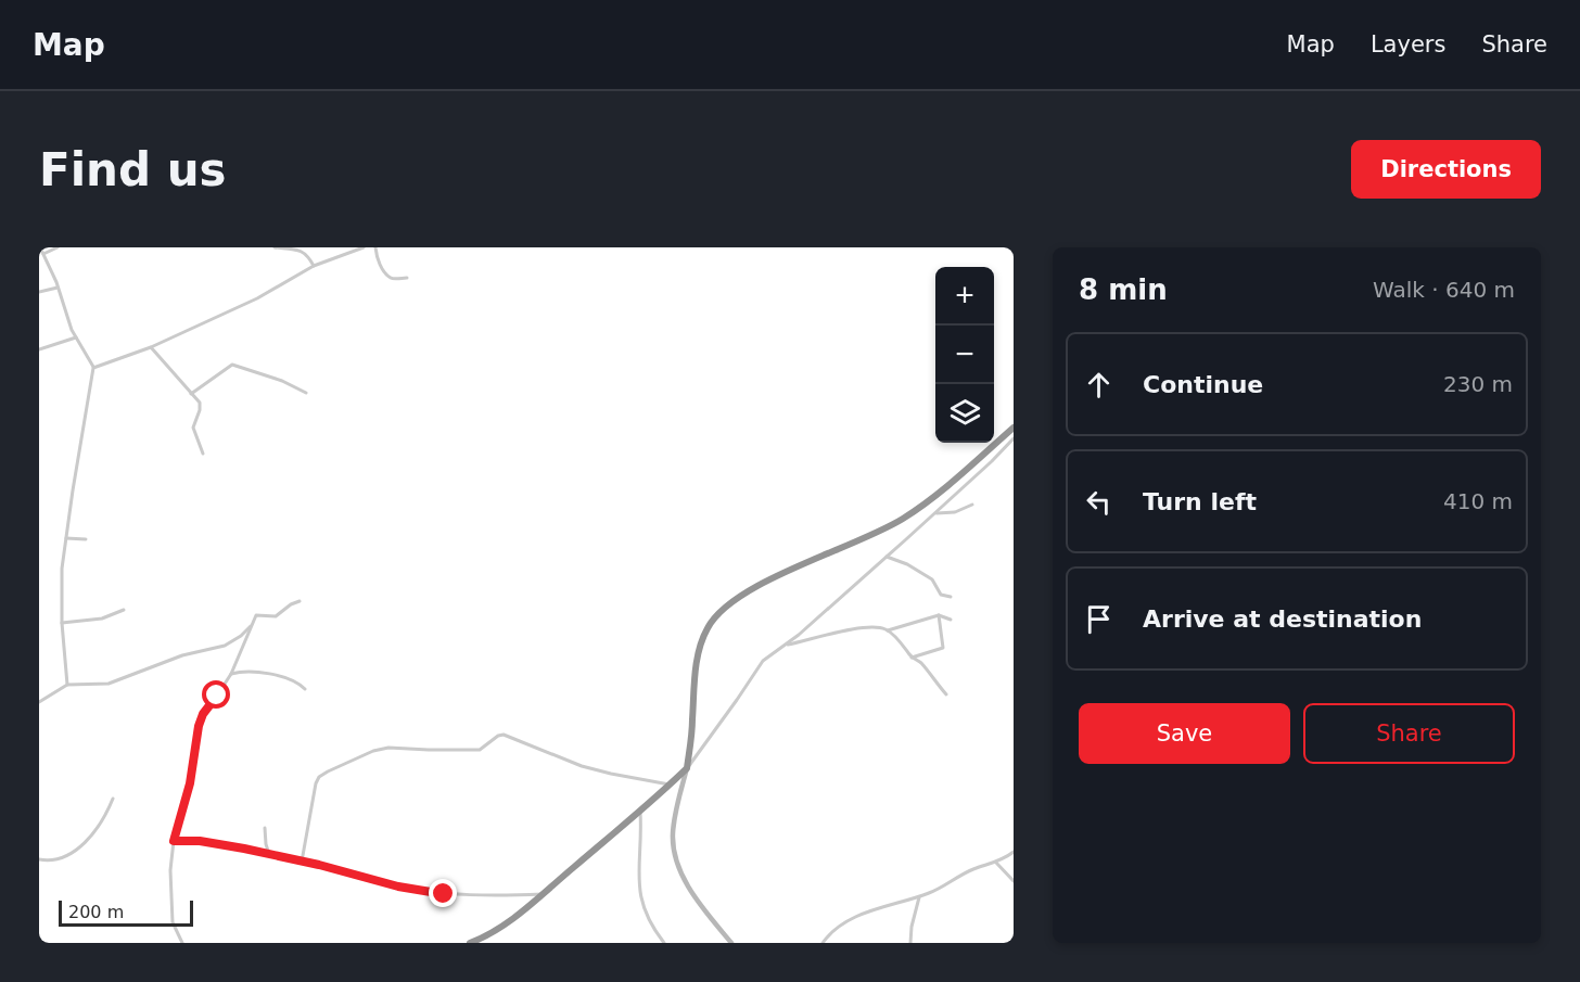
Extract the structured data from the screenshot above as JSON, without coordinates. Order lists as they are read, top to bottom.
{
  "scale_bar": "200 m",
  "page": {
    "header": "Map",
    "nav": ["Map", "Layers", "Share"],
    "buttons": [
      "Directions",
      ["Save", "Share"]
    ],
    "title": "Find us",
    "heading": ["8 min", "Walk · 640 m"],
    "map_buttons": ["+", "−"],
    "list": [
      ["Continue", "230 m"],
      ["Turn left", "410 m"],
      "Arrive at destination"
    ],
    "scale": "200 m"
  }
}
